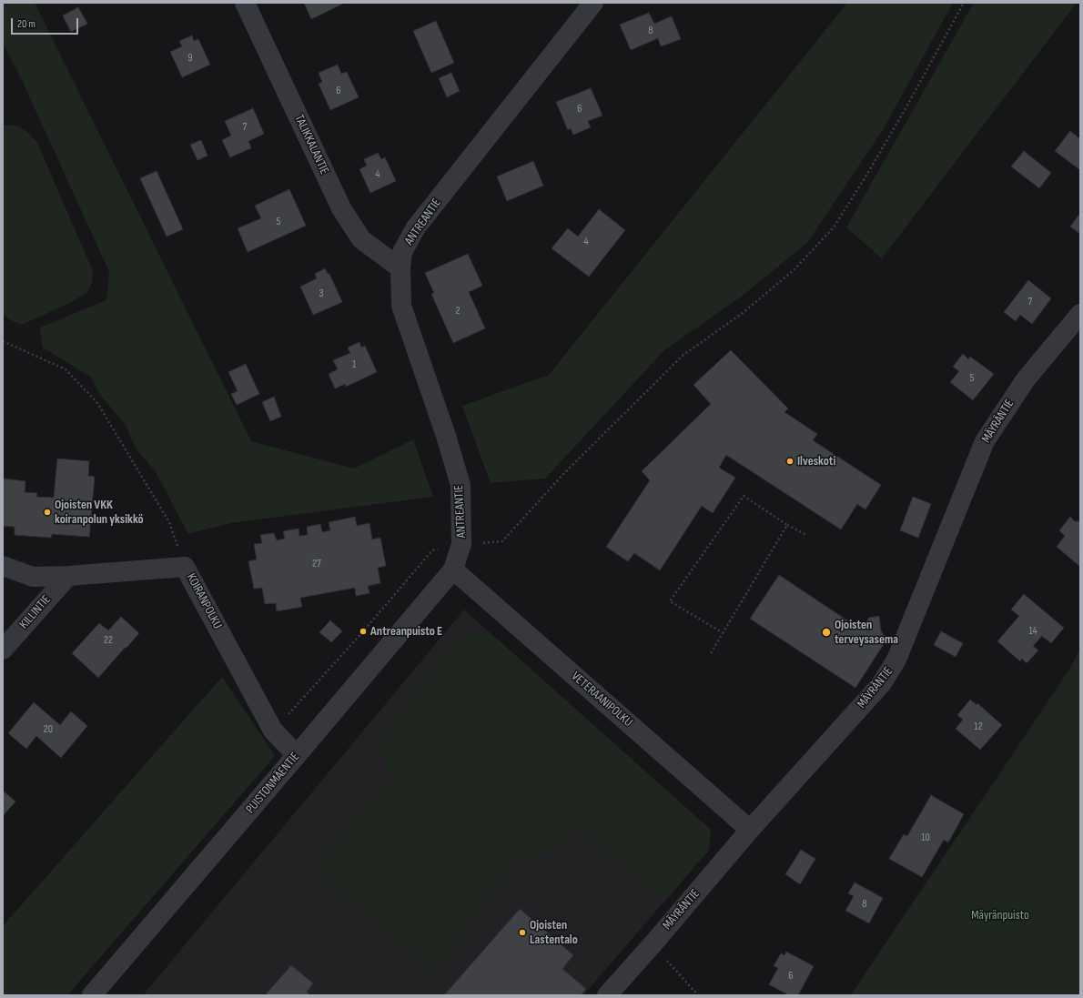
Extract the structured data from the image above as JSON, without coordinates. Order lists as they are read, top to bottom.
{
  "streets": {
    "street": [
      "TALIKKALANTIE",
      "ANTREANTIE",
      "MÄYRÄNTIE",
      "KOIRANPOLKU",
      "KILLINTIE",
      "VETERAANIPOLKU",
      "PUISTONMÄENTIE"
    ]
  },
  "crossings": [
    ["TALIKKALANTIE", "ANTREANTIE"],
    ["ANTREANTIE", "VETERAANIPOLKU"],
    ["ANTREANTIE", "PUISTONMÄENTIE"],
    ["MÄYRÄNTIE", "VETERAANIPOLKU"],
    ["KOIRANPOLKU", "KILLINTIE"],
    ["KOIRANPOLKU", "PUISTONMÄENTIE"],
    ["VETERAANIPOLKU", "PUISTONMÄENTIE"]
  ],
  "parks": ["Mäyränpuisto"],
  "places": [
    "Ilveskoti",
    "Ojoisten VKK koiranpolun yksikkö",
    "Antreanpuisto E",
    "Ojoisten terveysasema",
    "Ojoisten Lastentalo"
  ],
  "house_numbers": [
    "8",
    "9",
    "6",
    "6",
    "7",
    "4",
    "5",
    "4",
    "3",
    "7",
    "2",
    "1",
    "5",
    "27",
    "14",
    "22",
    "12",
    "20",
    "10",
    "8",
    "6"
  ],
  "scale_bar": "20 m"
}
